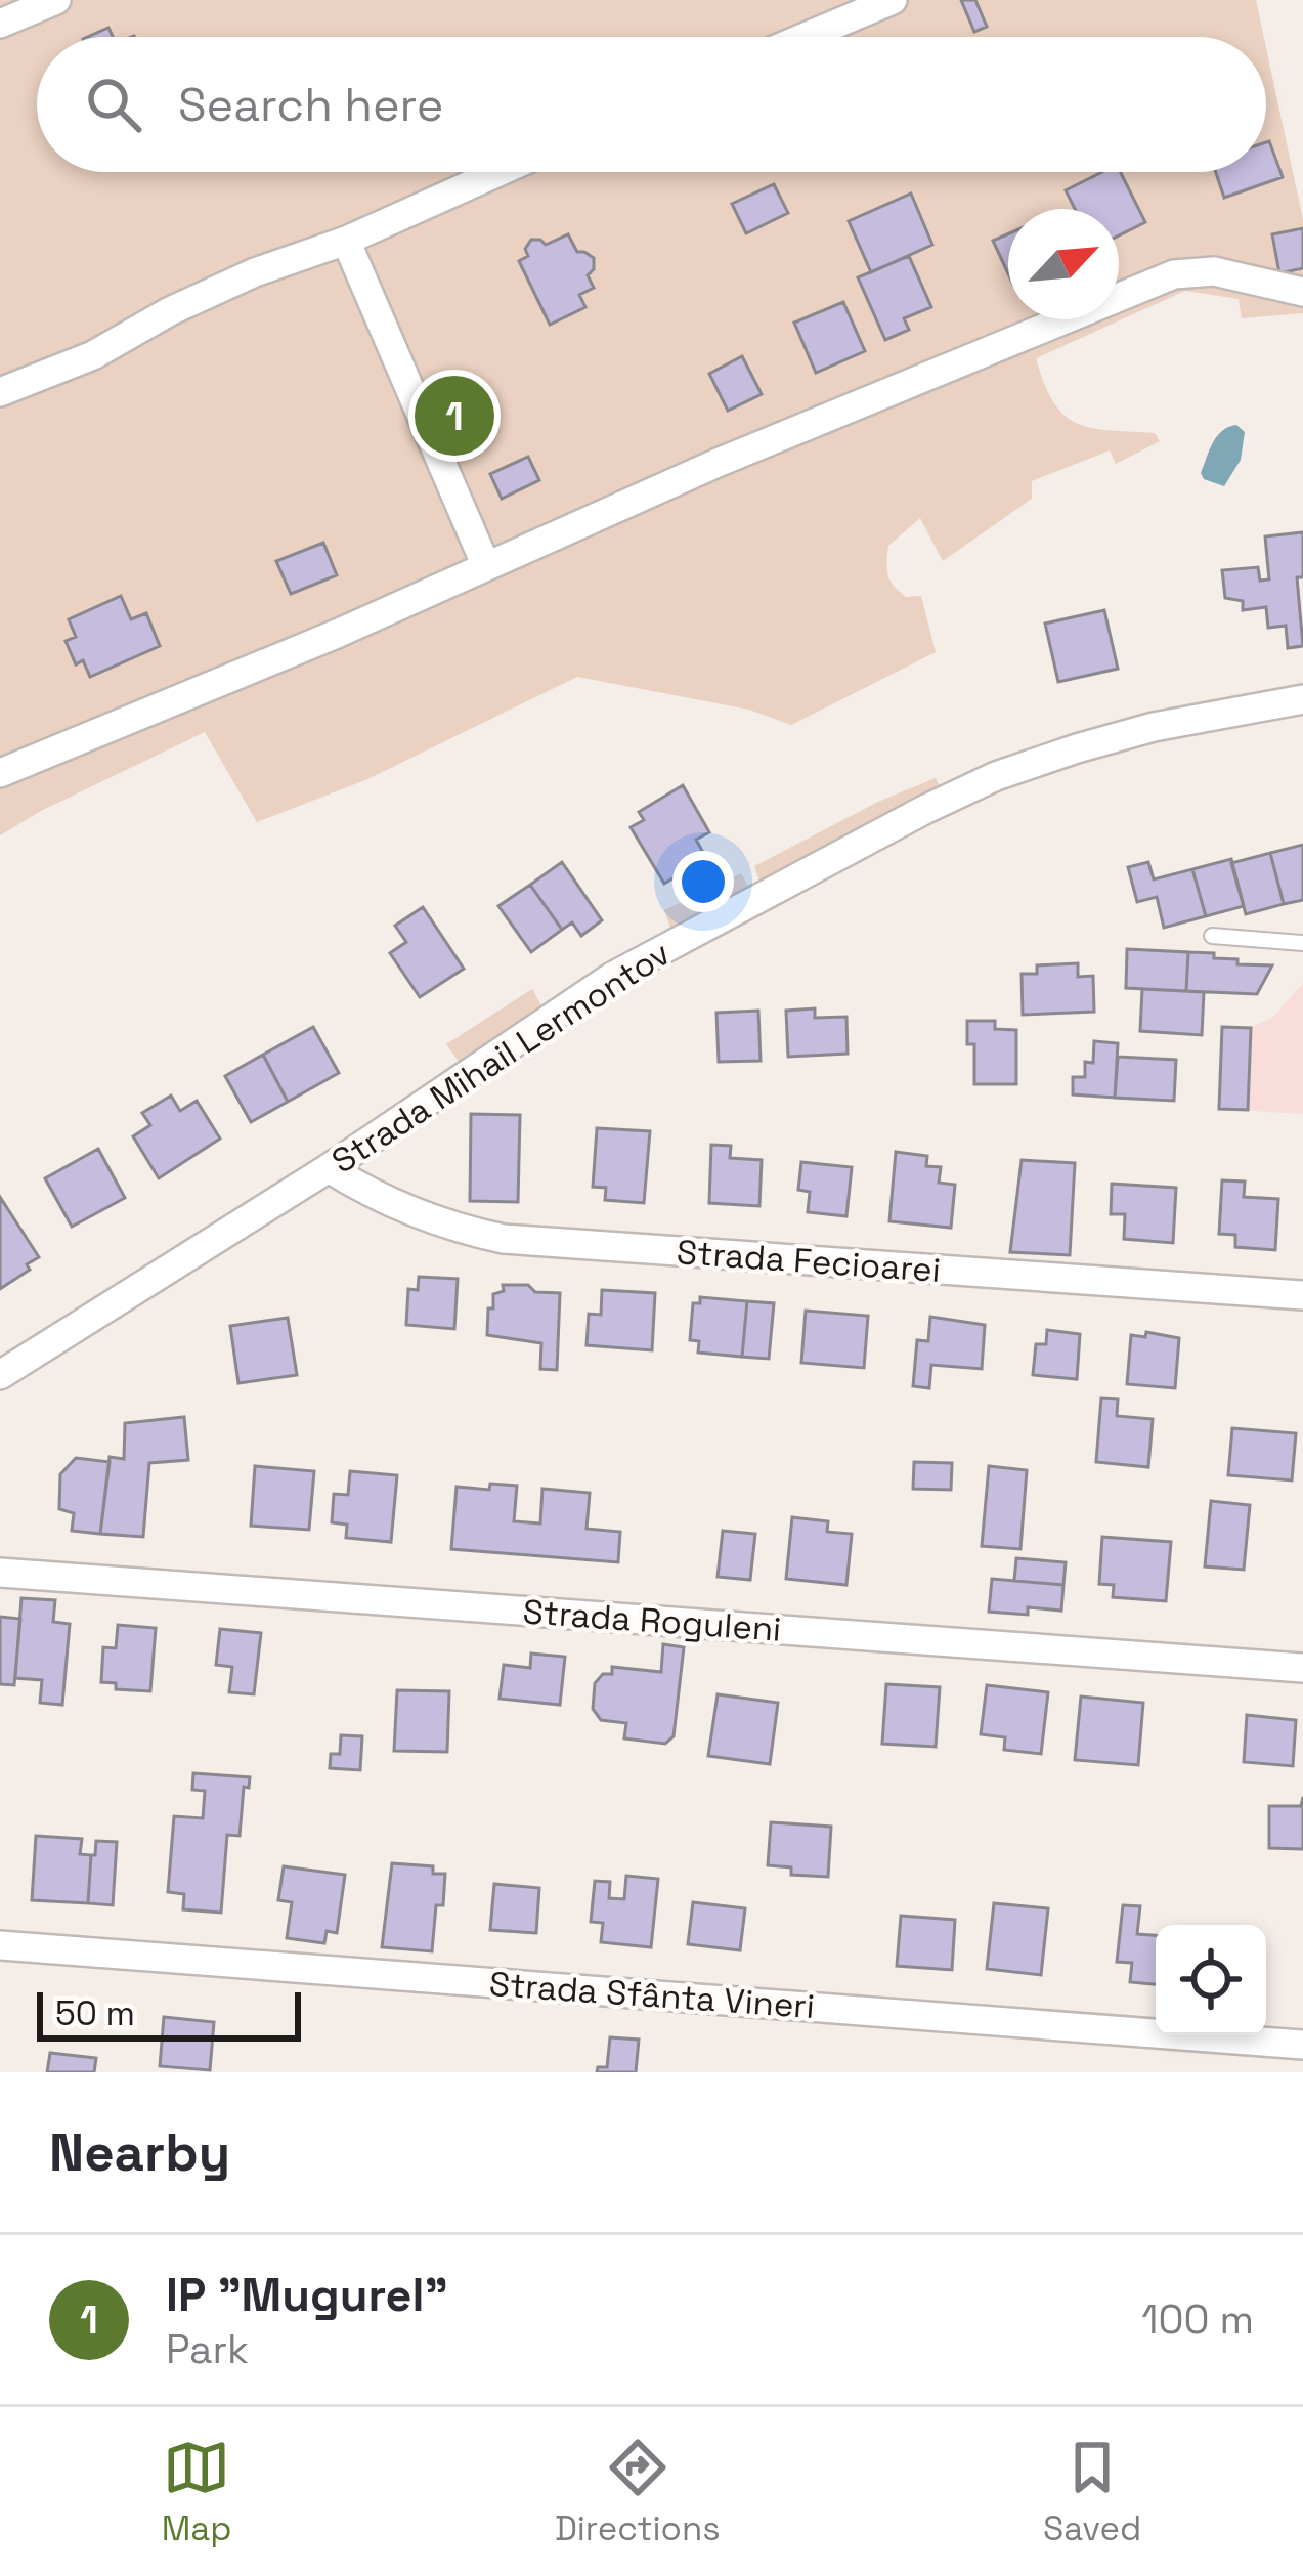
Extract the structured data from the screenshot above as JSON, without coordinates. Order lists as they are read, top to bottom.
{
  "streets": {
    "street": [
      "Strada Mihail Lermontov",
      "Strada Fecioarei",
      "Strada Roguleni",
      "Strada Sfânta Vineri"
    ]
  },
  "crossings": [
    ["Strada Mihail Lermontov", "Strada Fecioarei"]
  ],
  "scale_bar": "50 m",
  "north": "top right",
  "page": {
    "search": "Search here",
    "pins": "1",
    "scale": "50 m",
    "heading": "Nearby",
    "list": [
      {
        "mark": "1",
        "name": "IP \"Mugurel\"",
        "note": "Park",
        "value": "100 m"
      }
    ],
    "nav": ["Map", "Directions", "Saved"]
  }
}
